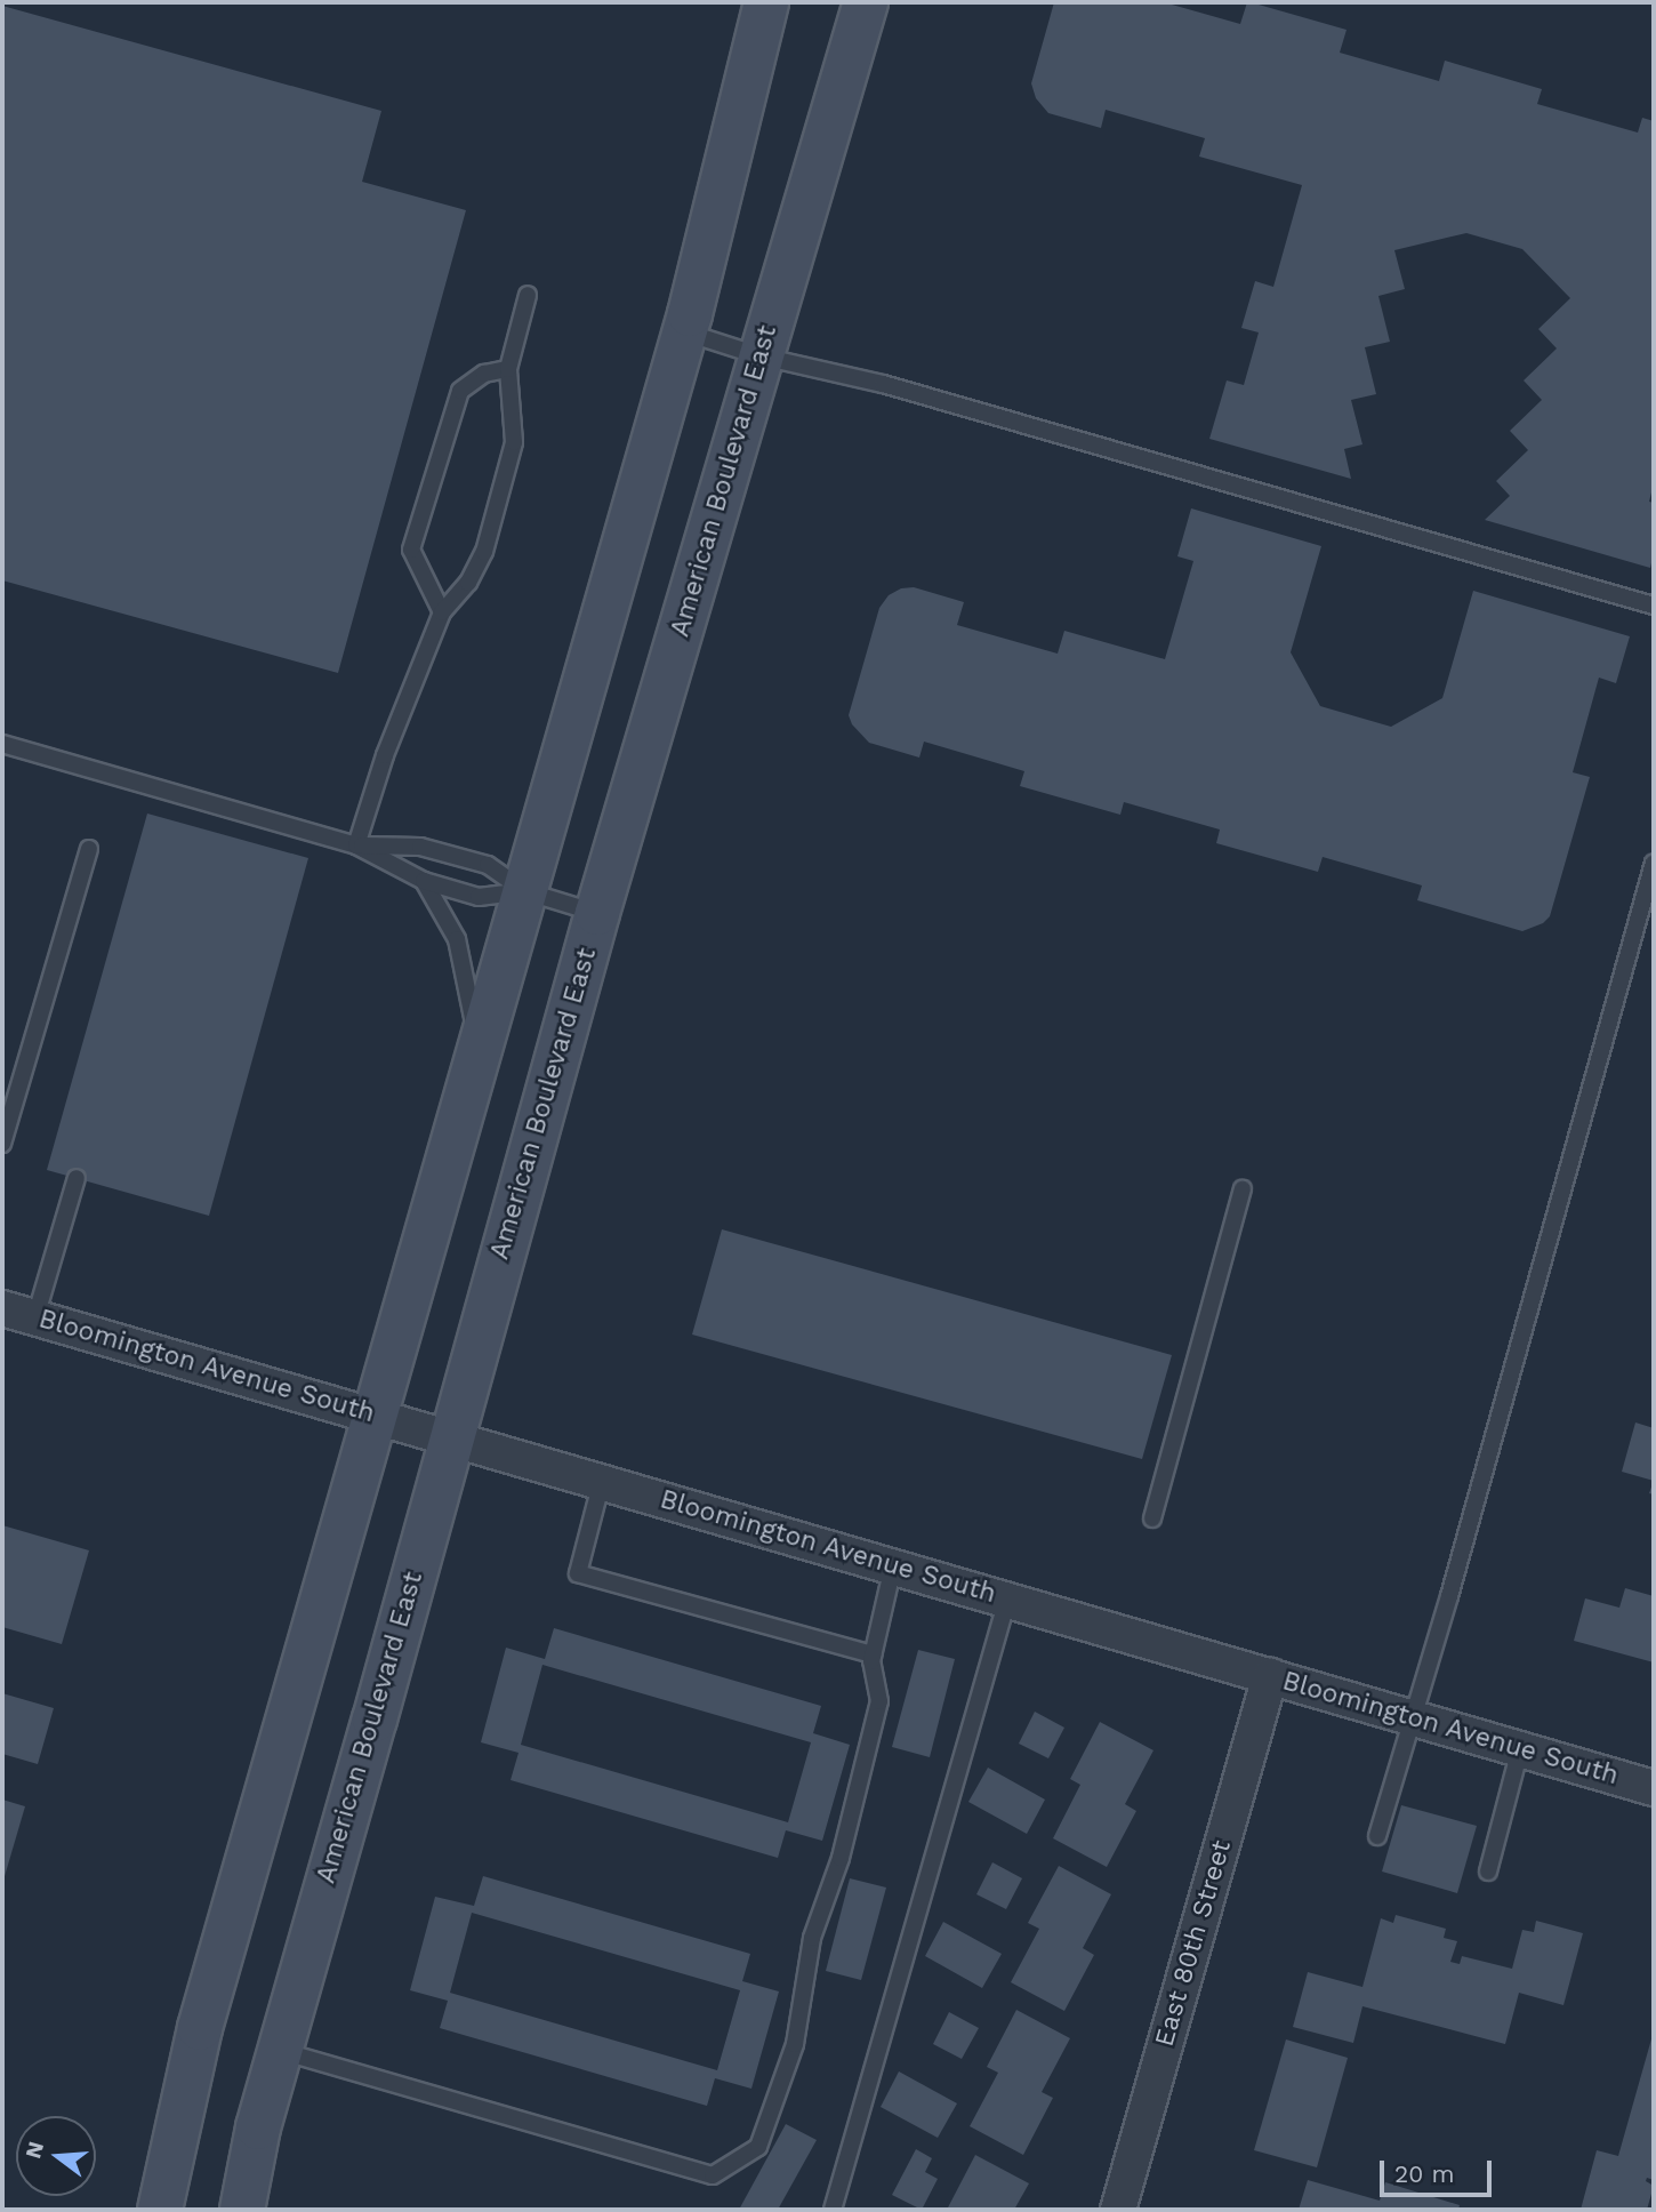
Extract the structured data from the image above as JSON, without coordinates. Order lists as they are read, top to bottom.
{
  "streets": {
    "main road": ["American Boulevard East"],
    "street": ["Bloomington Avenue South", "East 80th Street"]
  },
  "crossings": [
    ["American Boulevard East", "Bloomington Avenue South"],
    ["Bloomington Avenue South", "East 80th Street"]
  ],
  "scale_bar": "20 m",
  "north": "left"
}
